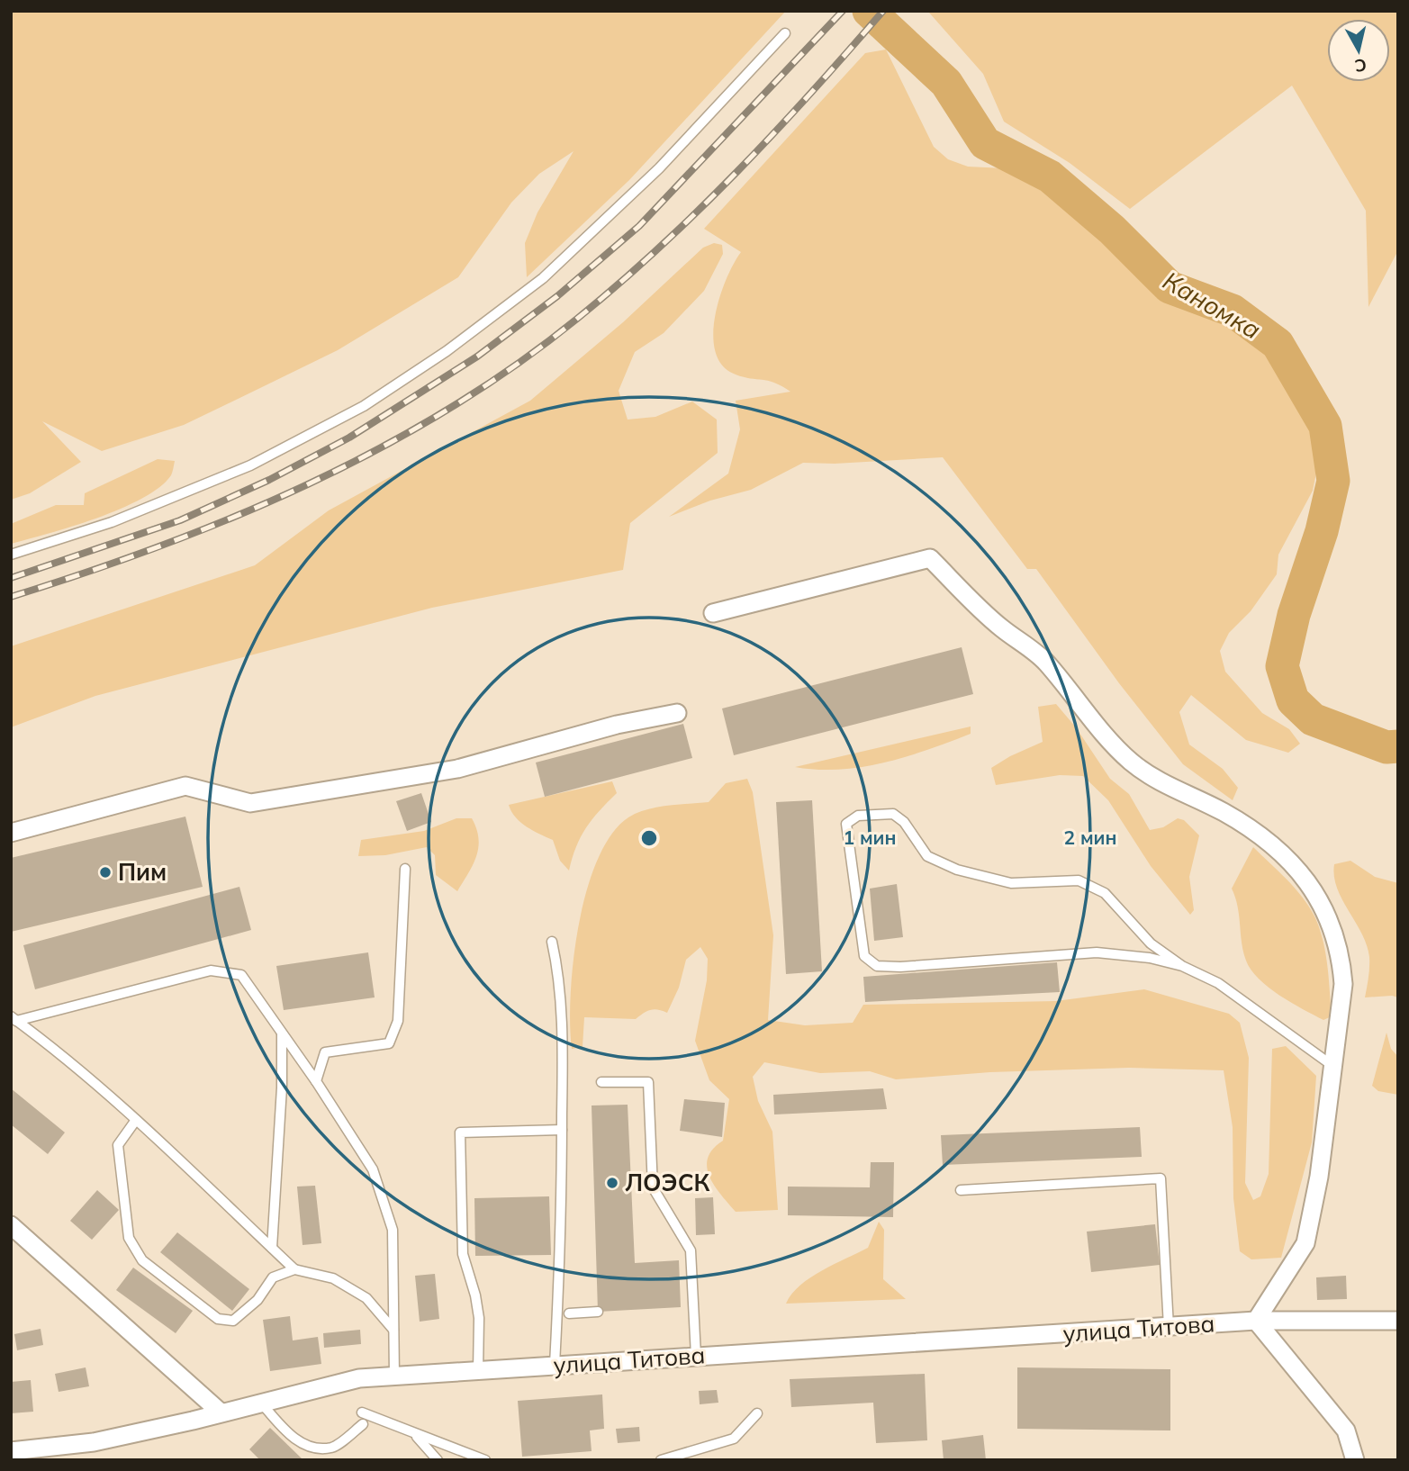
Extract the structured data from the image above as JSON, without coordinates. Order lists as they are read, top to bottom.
{
  "streets": {
    "street": ["улица Титова"]
  },
  "water": ["Каномка"],
  "places": ["Пим", "ЛОЭСК"],
  "north": "bottom",
  "rings": ["1 мин", "2 мин"]
}
